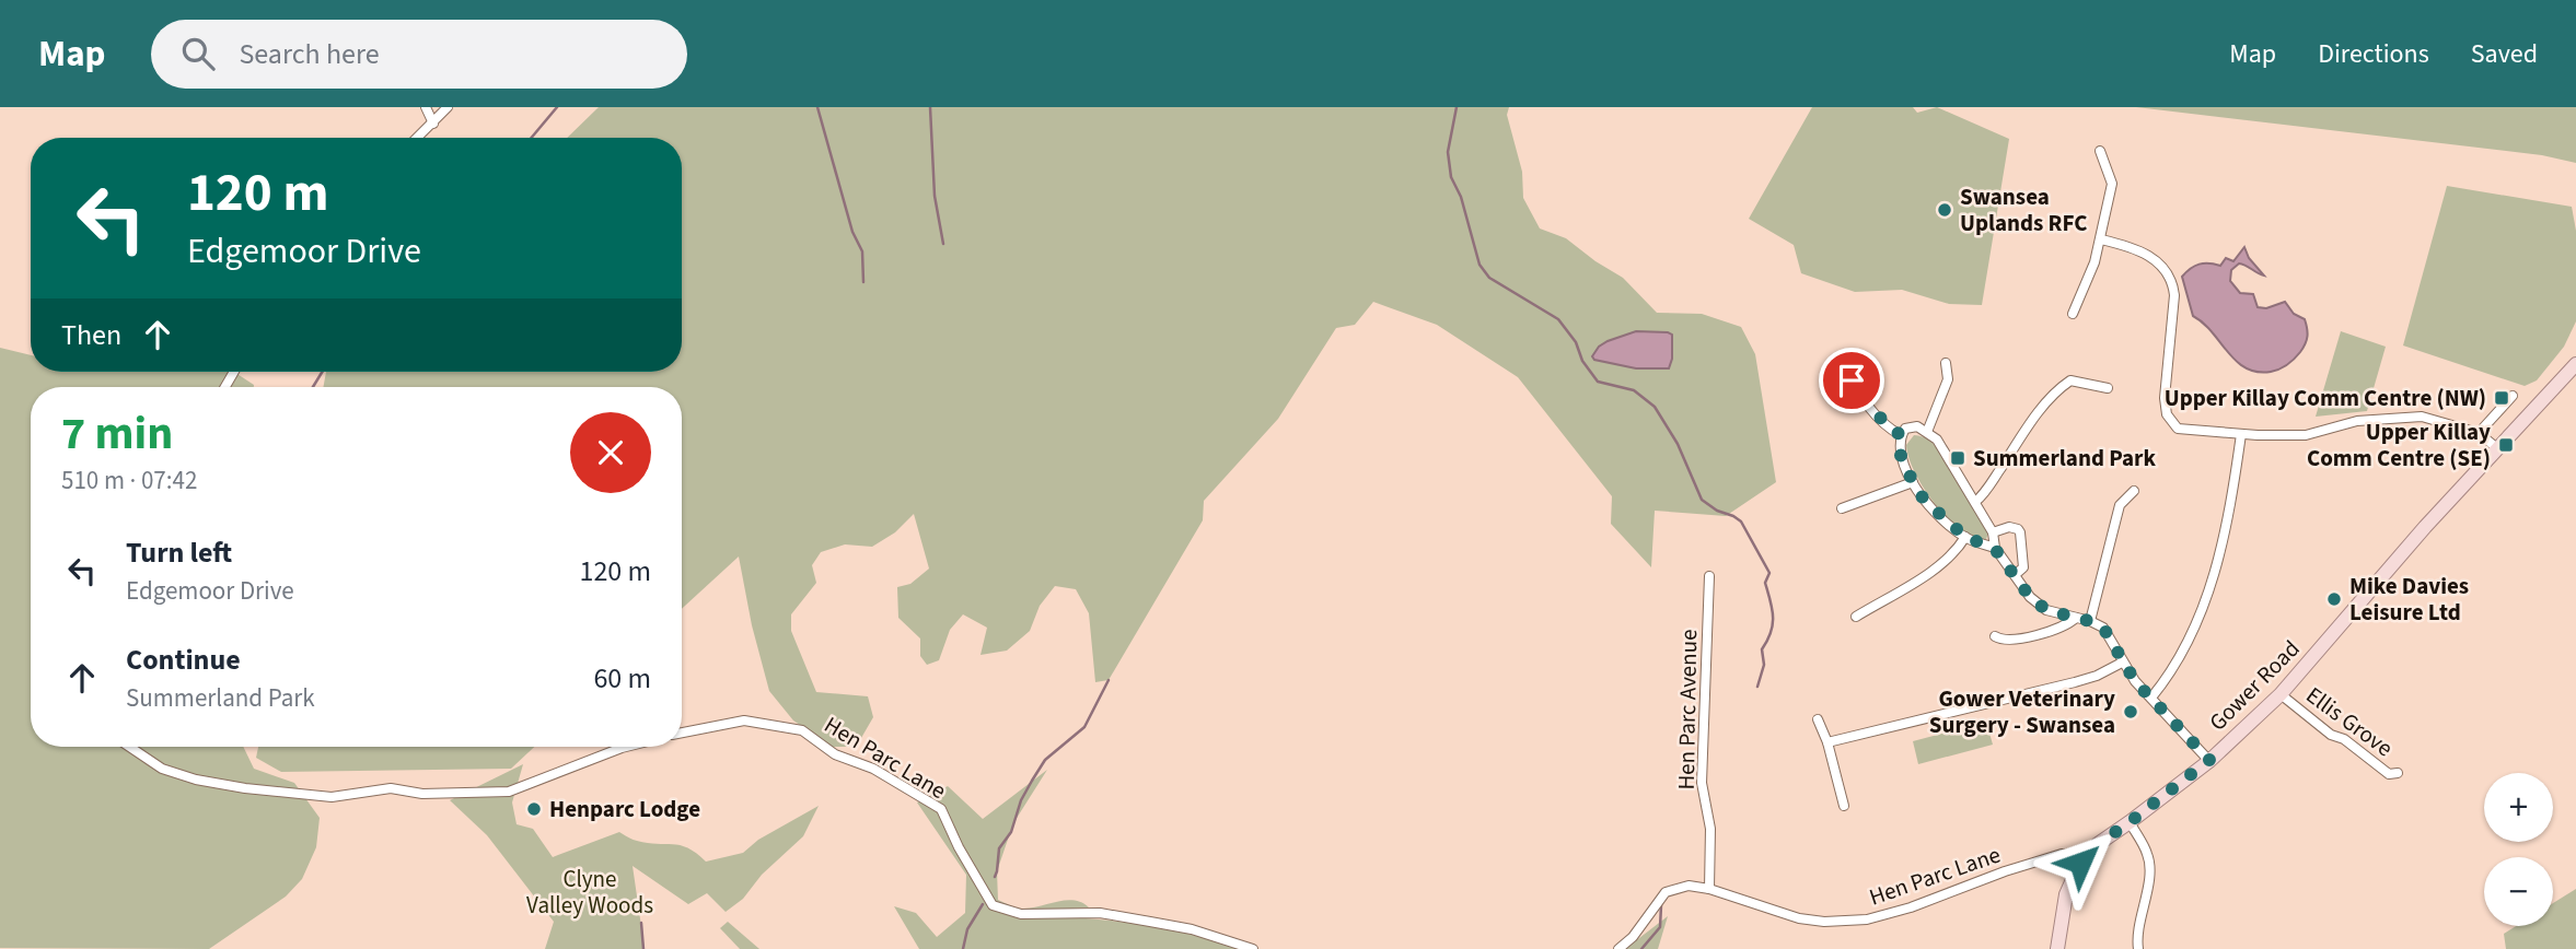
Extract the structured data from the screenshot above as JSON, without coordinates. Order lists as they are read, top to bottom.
{
  "streets": {
    "main road": ["Gower Road"],
    "street": ["Hen Parc Avenue", "Ellis Grove", "Hen Parc Lane"]
  },
  "crossings": [
    ["Gower Road", "Ellis Grove"],
    ["Gower Road", "Hen Parc Lane"],
    ["Hen Parc Avenue", "Hen Parc Lane"]
  ],
  "parks": ["Clyne Valley Woods"],
  "places": {
    "other": [
      "Swansea Uplands RFC",
      "Mike Davies Leisure Ltd",
      "Gower Veterinary Surgery - Swansea",
      "Henparc Lodge"
    ],
    "transit": ["Upper Killay Comm Centre (NW)", "Upper Killay Comm Centre (SE)", "Summerland Park"]
  },
  "page": {
    "header": "Map",
    "search": "Search here",
    "nav": ["Map", "Directions", "Saved"],
    "turn": ["120 m", "Edgemoor Drive"],
    "then": "Then",
    "heading": ["7 min", "510 m · 07:42"],
    "list": [
      {
        "name": "Turn left",
        "note": "Edgemoor Drive",
        "value": "120 m"
      },
      {
        "name": "Continue",
        "note": "Summerland Park",
        "value": "60 m"
      }
    ],
    "map_buttons": ["+", "−"]
  }
}
